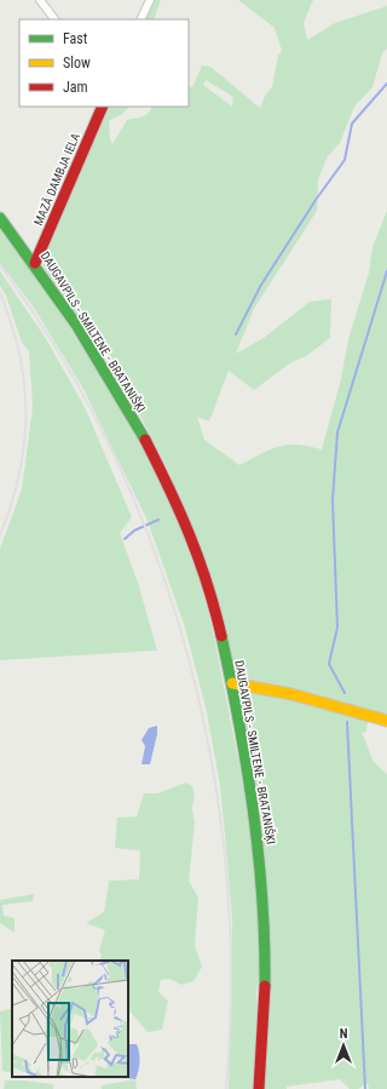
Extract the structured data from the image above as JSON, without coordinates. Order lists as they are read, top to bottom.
{
  "streets": {
    "main road": ["MAZĀ DAMBJA IELA", "DAUGAVPILS - SMILTENE - BRATANIŠĶI"]
  },
  "crossings": [
    ["MAZĀ DAMBJA IELA", "DAUGAVPILS - SMILTENE - BRATANIŠĶI"]
  ],
  "legend": ["Fast", "Slow", "Jam"],
  "north": "top"
}
